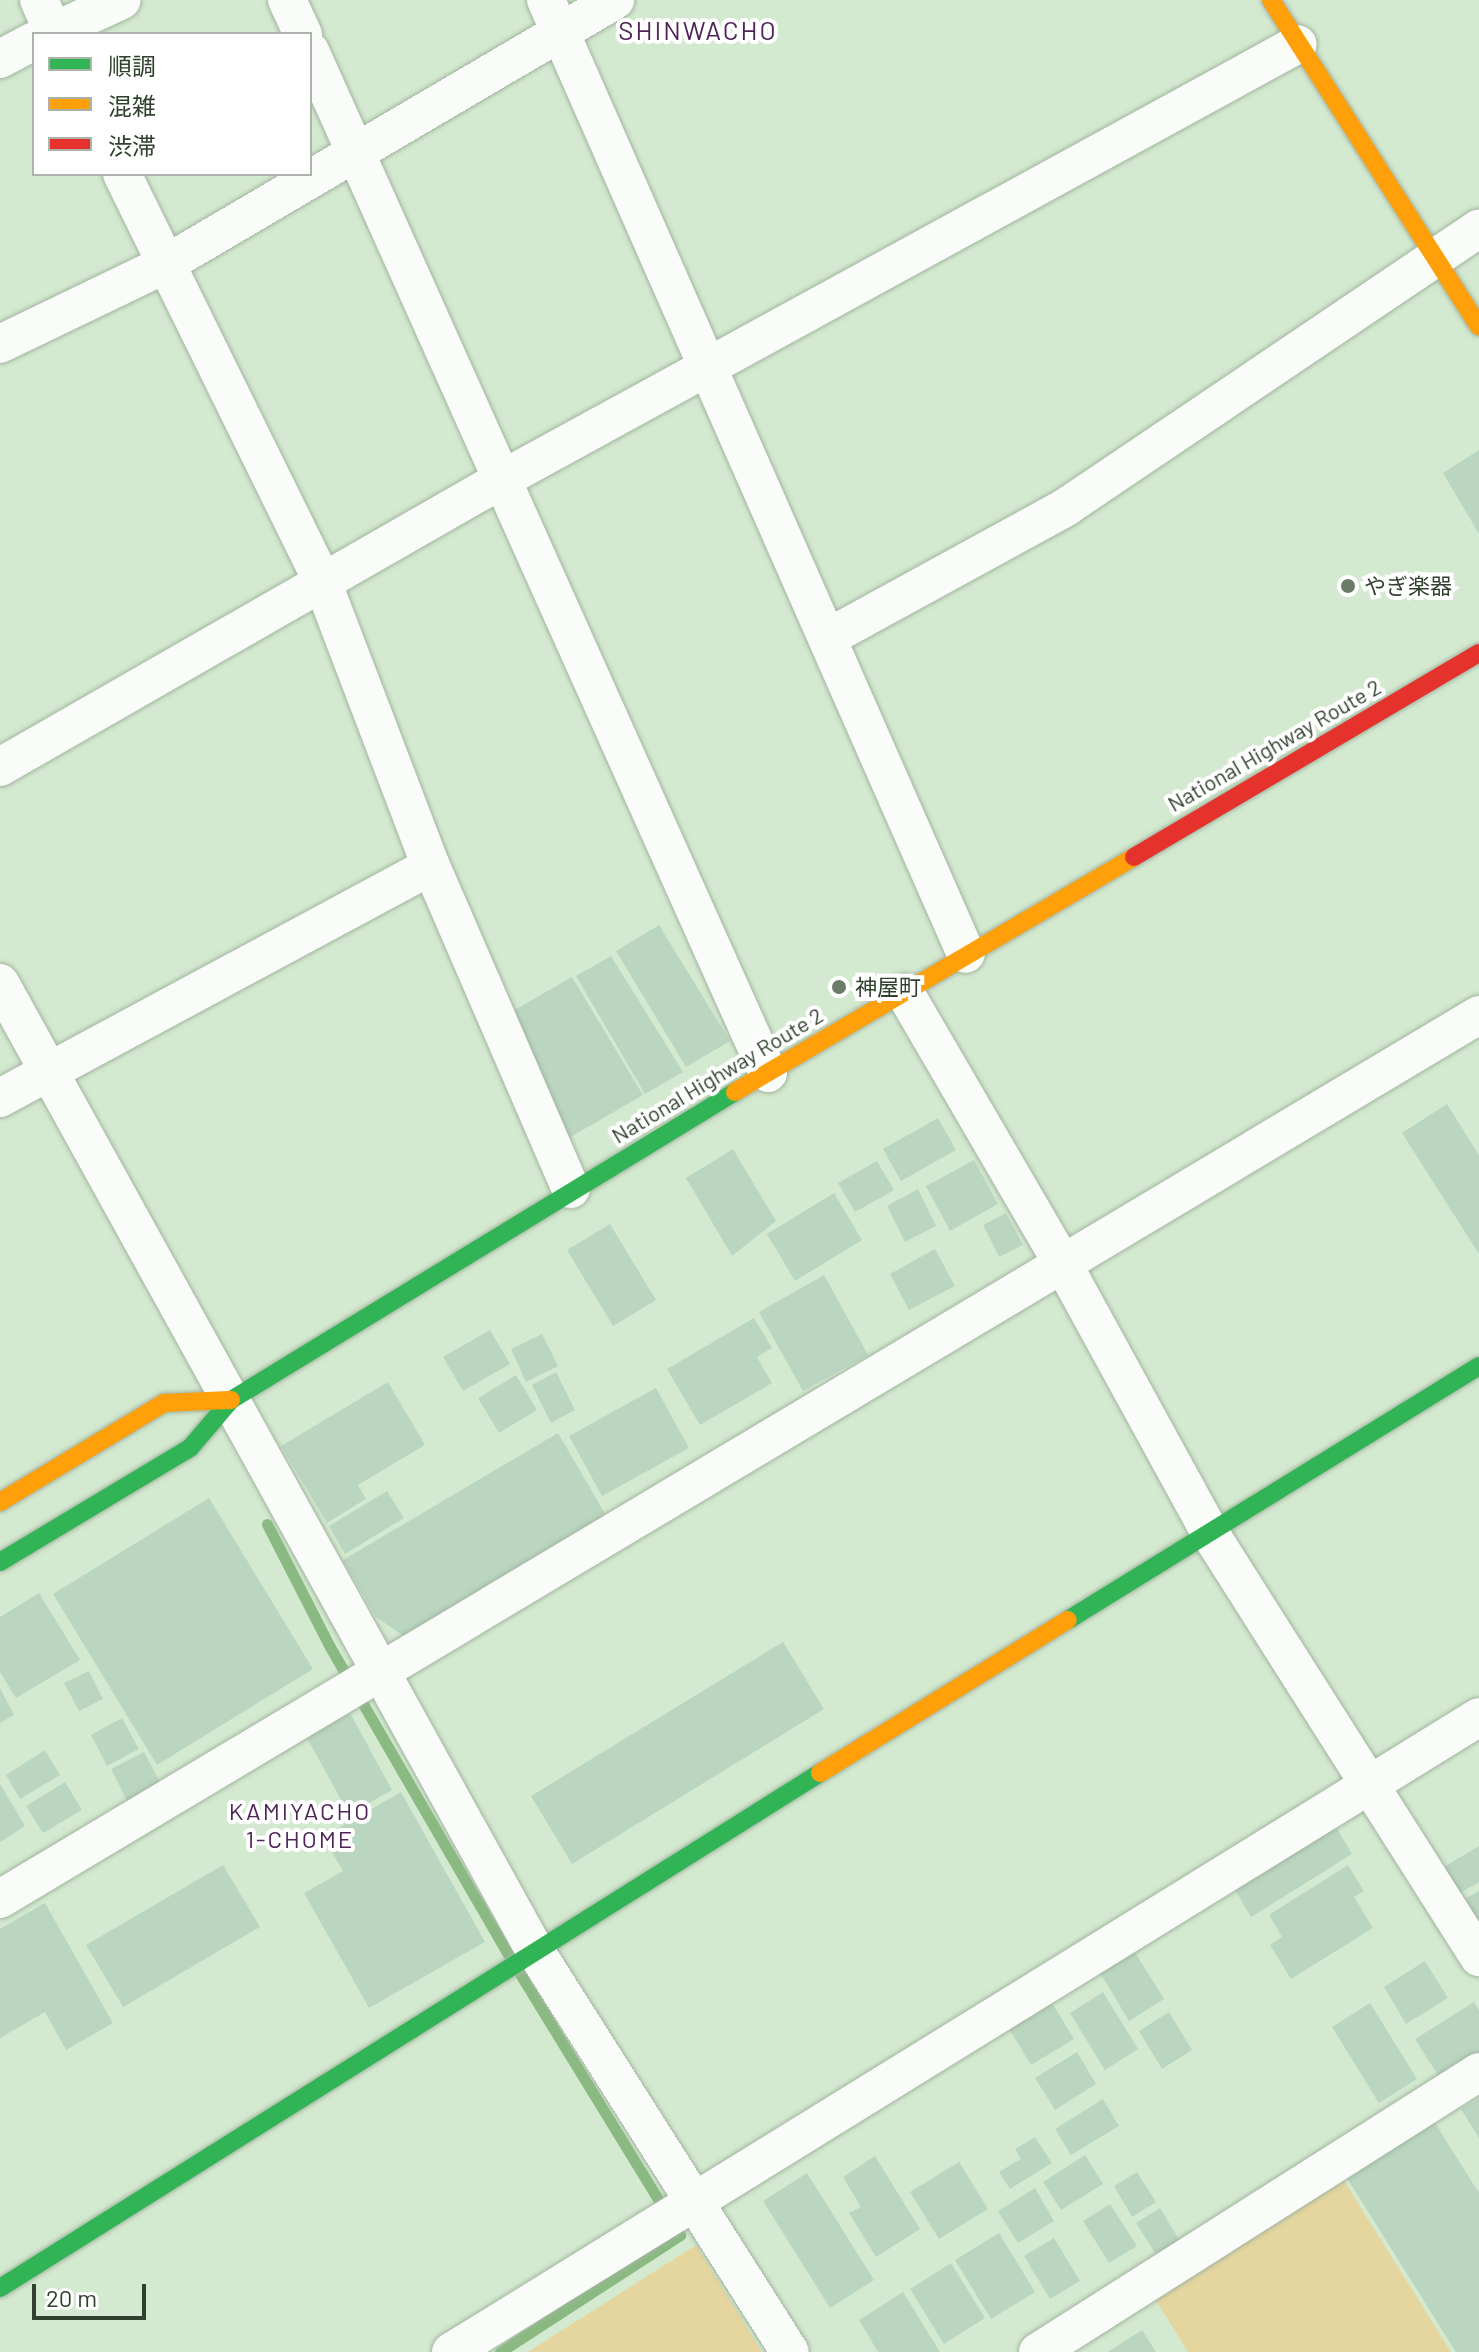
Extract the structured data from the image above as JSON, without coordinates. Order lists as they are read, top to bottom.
{
  "streets": {
    "main road": ["National Highway Route 2"]
  },
  "districts": ["SHINWACHO", "KAMIYACHO 1-CHOME"],
  "places": ["やぎ楽器", "神屋町"],
  "legend": ["順調", "混雑", "渋滞"],
  "scale_bar": "20 m"
}
